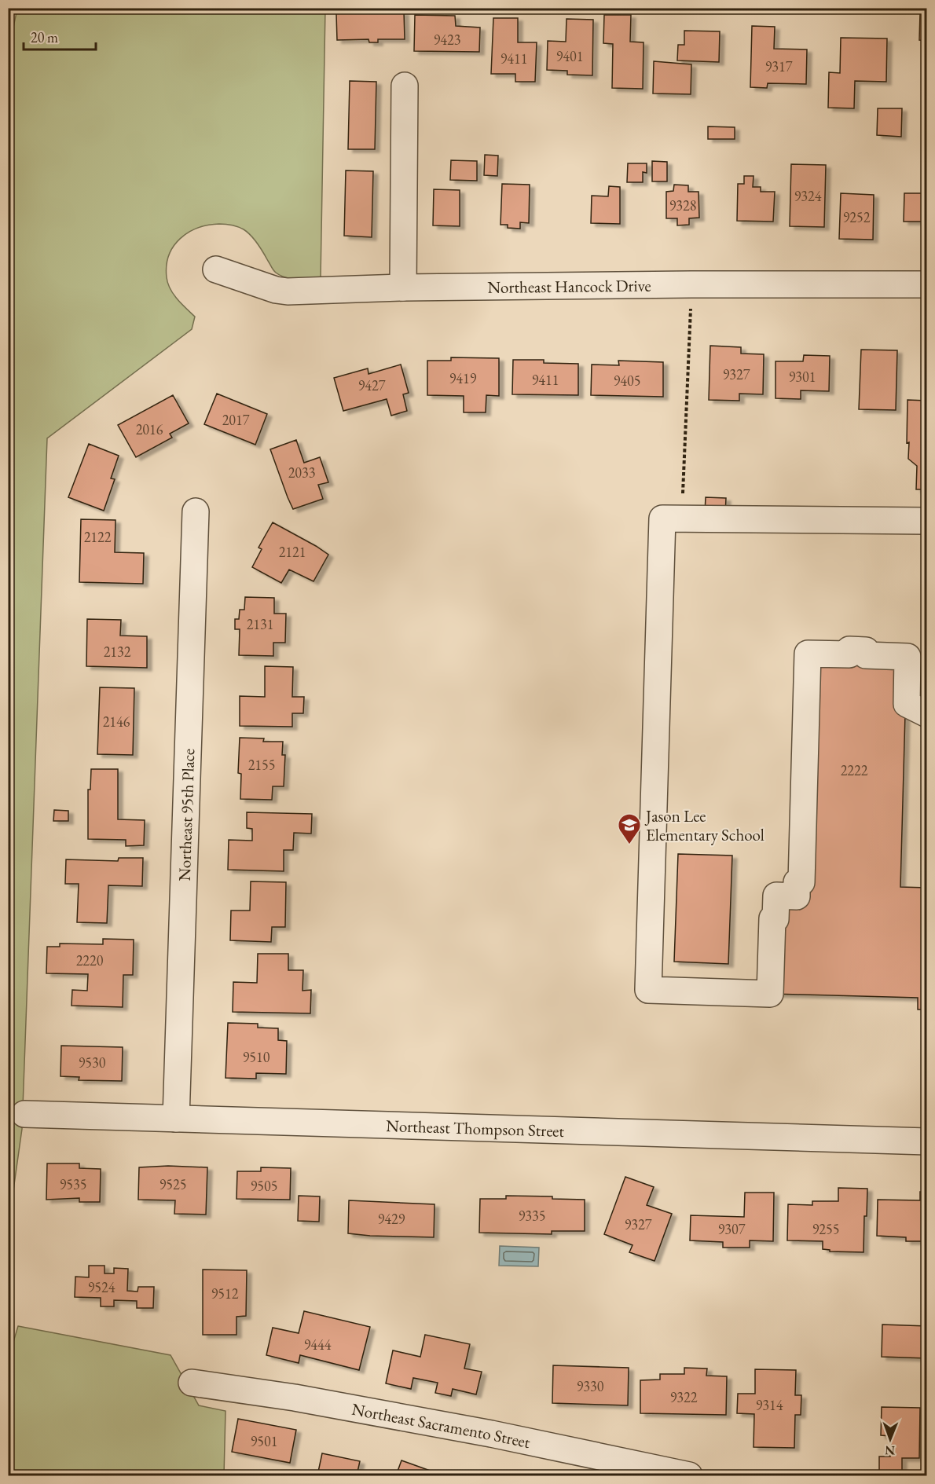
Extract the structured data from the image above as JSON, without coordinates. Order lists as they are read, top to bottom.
{
  "streets": {
    "street": [
      "Northeast Hancock Drive",
      "Northeast 95th Place",
      "Northeast Thompson Street",
      "Northeast Sacramento Street"
    ]
  },
  "crossings": [
    ["Northeast 95th Place", "Northeast Thompson Street"]
  ],
  "places": {
    "school or university": ["Jason Lee Elementary School"]
  },
  "house_numbers": [
    "9423",
    "9401",
    "9411",
    "9317",
    "9324",
    "9328",
    "9252",
    "9327",
    "9301",
    "9419",
    "9411",
    "9405",
    "9427",
    "2017",
    "2016",
    "2033",
    "2122",
    "2121",
    "2131",
    "2132",
    "2146",
    "2155",
    "2222",
    "2220",
    "9510",
    "9530",
    "9535",
    "9525",
    "9505",
    "9335",
    "9429",
    "9327",
    "9307",
    "9255",
    "9524",
    "9512",
    "9444",
    "9330",
    "9322",
    "9314",
    "9501"
  ],
  "scale_bar": "20 m",
  "north": "bottom"
}
